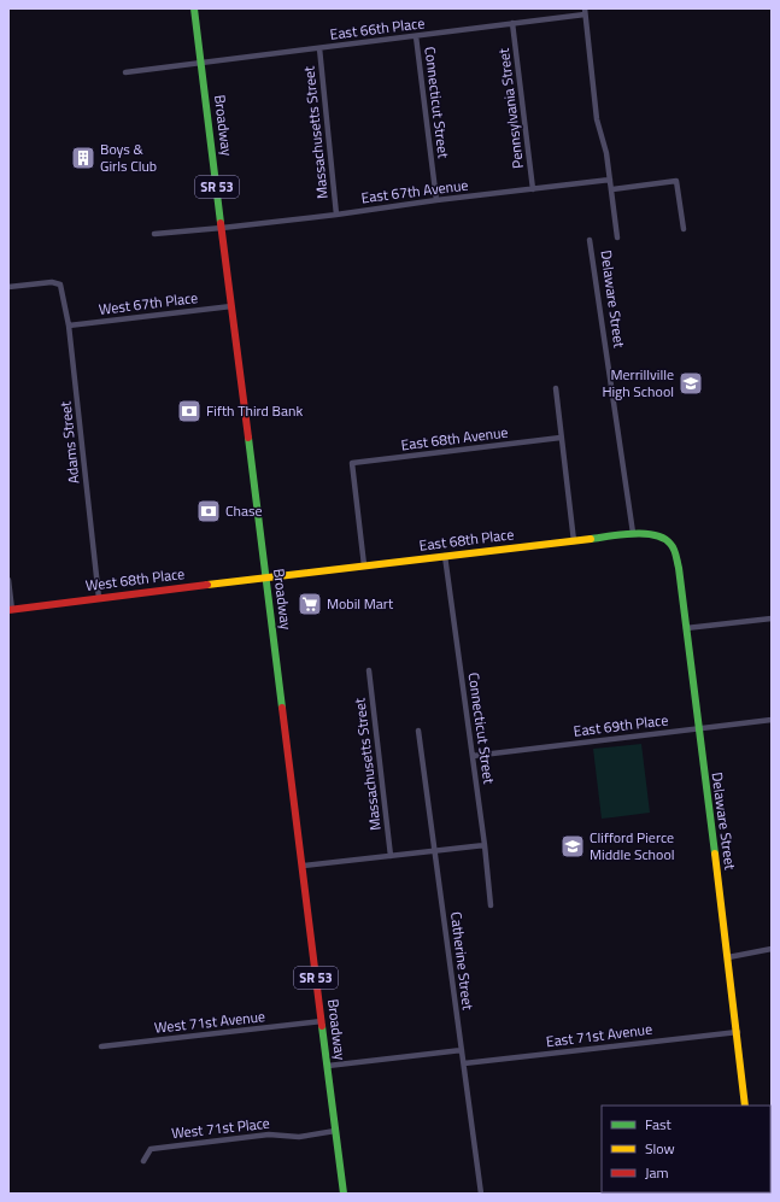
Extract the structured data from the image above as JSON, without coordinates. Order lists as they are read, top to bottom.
{
  "streets": {
    "street": [
      "East 66th Place",
      "Connecticut Street",
      "Pennsylvania Street",
      "Broadway",
      "Massachusetts Street",
      "SR 53",
      "East 67th Avenue",
      "Delaware Street",
      "West 67th Place",
      "East 68th Avenue",
      "Adams Street",
      "East 68th Place",
      "West 68th Place",
      "East 69th Place",
      "Catherine Street",
      "West 71st Avenue",
      "East 71st Avenue",
      "West 71st Place"
    ]
  },
  "crossings": [
    ["East 66th Place", "Connecticut Street"],
    ["East 66th Place", "Pennsylvania Street"],
    ["East 66th Place", "Broadway"],
    ["East 66th Place", "Massachusetts Street"],
    ["East 66th Place", "Delaware Street"],
    ["Connecticut Street", "East 67th Avenue"],
    ["Connecticut Street", "East 68th Place"],
    ["Connecticut Street", "East 69th Place"],
    ["Pennsylvania Street", "East 67th Avenue"],
    ["Broadway", "East 67th Avenue"],
    ["Broadway", "West 67th Place"],
    ["Broadway", "East 68th Place"],
    ["Broadway", "West 68th Place"],
    ["Broadway", "West 71st Avenue"],
    ["Broadway", "West 71st Place"],
    ["Massachusetts Street", "East 67th Avenue"],
    ["East 67th Avenue", "Delaware Street"],
    ["Delaware Street", "East 68th Place"],
    ["Delaware Street", "East 69th Place"],
    ["Delaware Street", "East 71st Avenue"],
    ["West 67th Place", "Adams Street"],
    ["East 68th Avenue", "East 68th Place"],
    ["Adams Street", "West 68th Place"],
    ["East 68th Place", "West 68th Place"],
    ["Catherine Street", "East 71st Avenue"]
  ],
  "places": {
    "building": ["Boys & Girls Club"],
    "school or university": ["Merrillville High School", "Clifford Pierce Middle School"],
    "bank": ["Fifth Third Bank", "Chase"],
    "supermarket": ["Mobil Mart"]
  },
  "legend": ["Fast", "Slow", "Jam"]
}
